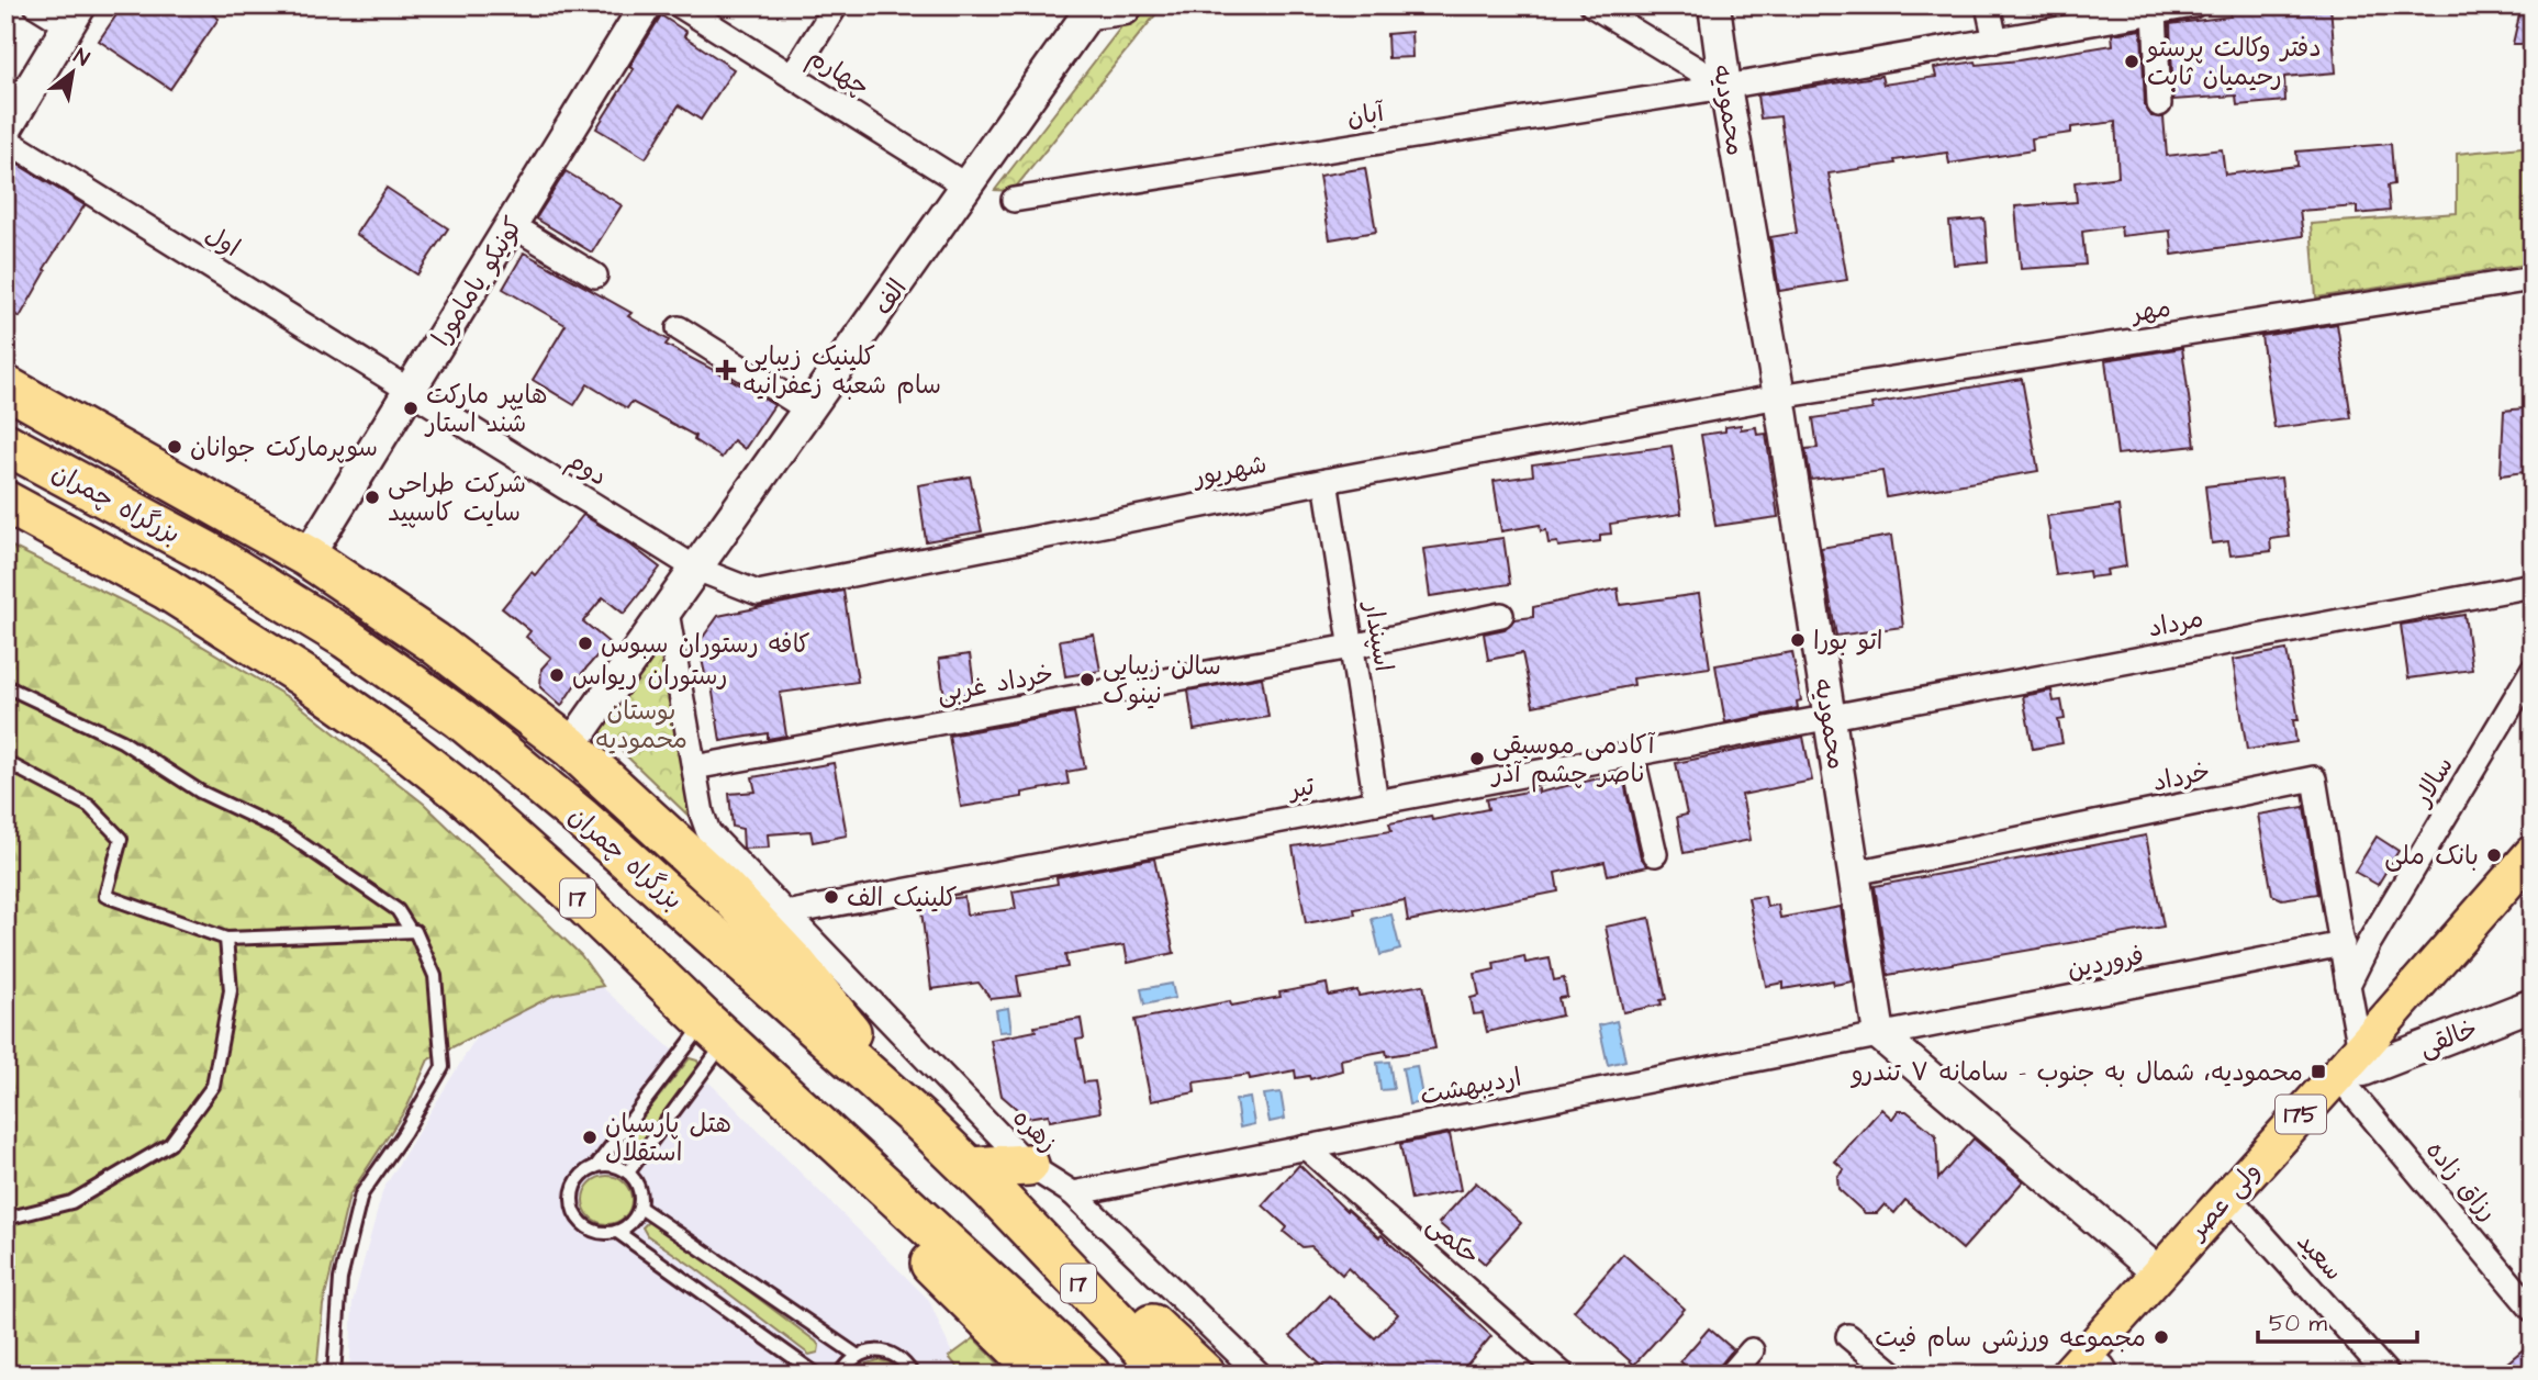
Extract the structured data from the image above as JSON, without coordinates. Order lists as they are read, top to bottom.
{
  "streets": {
    "highway": ["بزرگراه چمران", "17"],
    "main road": ["175", "ولی عصر"],
    "street": [
      "چهارم",
      "محمودیه",
      "آبان",
      "اول",
      "کونیکو یامامورا",
      "الف",
      "مهر",
      "دوم",
      "شهریور",
      "مرداد",
      "اسپندار",
      "خرداد غربی",
      "خرداد",
      "سالار",
      "تیر",
      "فروردین",
      "خالقی",
      "اردیبهشت",
      "زهره",
      "رزاق زاده",
      "حکمی",
      "سعید"
    ]
  },
  "crossings": [
    ["چهارم", "الف"],
    ["محمودیه", "آبان"],
    ["محمودیه", "مهر"],
    ["محمودیه", "شهریور"],
    ["محمودیه", "مرداد"],
    ["محمودیه", "خرداد"],
    ["محمودیه", "تیر"],
    ["محمودیه", "فروردین"],
    ["محمودیه", "اردیبهشت"],
    ["اول", "کونیکو یامامورا"],
    ["اول", "دوم"],
    ["کونیکو یامامورا", "دوم"],
    ["الف", "دوم"],
    ["الف", "شهریور"],
    ["مهر", "شهریور"],
    ["دوم", "شهریور"],
    ["شهریور", "اسپندار"],
    ["مرداد", "تیر"],
    ["اسپندار", "خرداد غربی"],
    ["اسپندار", "تیر"],
    ["خرداد", "سالار"],
    ["خرداد", "فروردین"],
    ["تیر", "زهره"],
    ["فروردین", "اردیبهشت"],
    ["خالقی", "رزاق زاده"],
    ["خالقی", "ولی عصر"],
    ["اردیبهشت", "زهره"],
    ["اردیبهشت", "حکمی"],
    ["رزاق زاده", "ولی عصر"],
    ["ولی عصر", "سعید"]
  ],
  "parks": ["بوستان محمودیه"],
  "places": {
    "other": [
      "دفتر وکالت پرستو رحیمیان ثابت",
      "هایپر مارکت شند استار",
      "سوپرمارکت جوانان",
      "شرکت طراحی سایت کاسپید",
      "اتو بورا",
      "کافه رستوران سبوس",
      "رستوران ریواس",
      "سالن زیبایی نینوک",
      "آکادمی موسیقی ناصر چشم آذر",
      "بانک ملی",
      "کلینیک الف",
      "هتل پارسیان استقلال",
      "مجموعه ورزشی سام فیت"
    ],
    "health": ["کلینیک زیبایی سام شعبه زعفرانیه"],
    "transit": ["محمودیه، شمال به جنوب - سامانه ۷ تندرو"]
  },
  "scale_bar": "50 m",
  "north": "top right"
}
